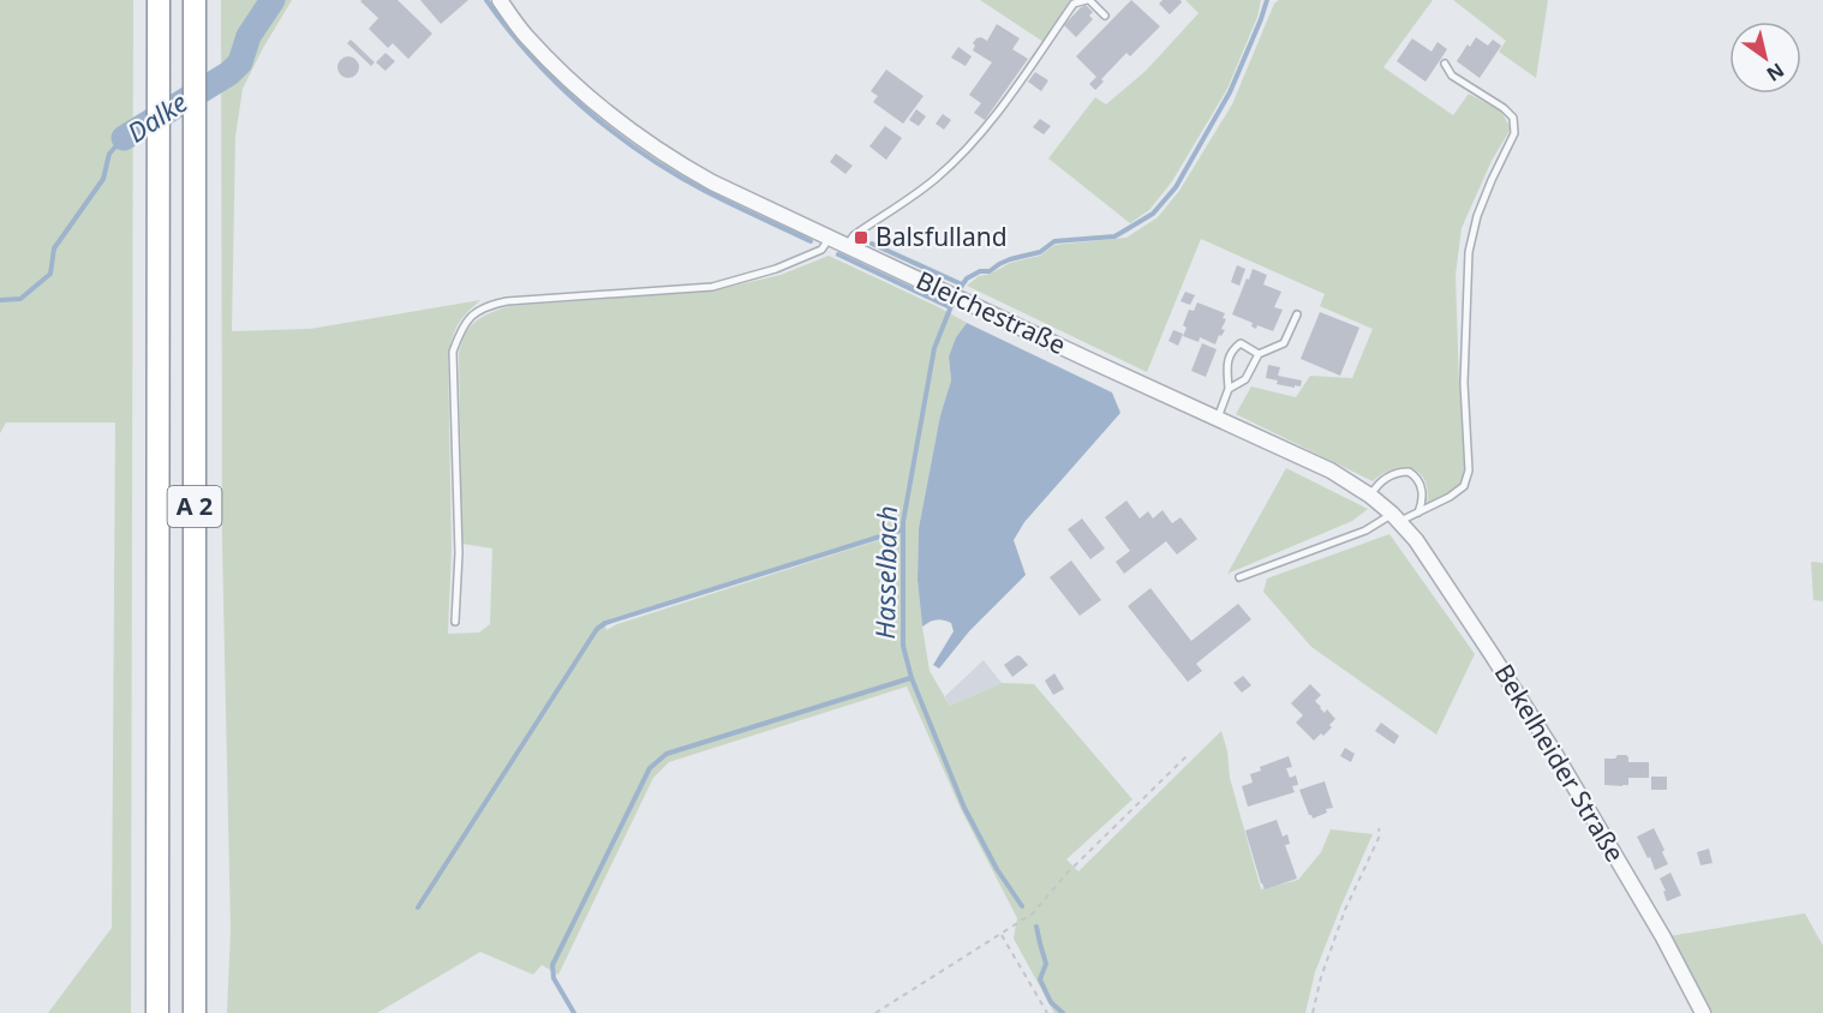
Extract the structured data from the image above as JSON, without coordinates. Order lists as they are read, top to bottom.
{
  "streets": {
    "highway": ["A 2"],
    "street": ["Bleichestraße", "Bekelheider Straße"]
  },
  "crossings": [
    ["Bleichestraße", "Bekelheider Straße"]
  ],
  "water": ["Dalke", "Hasselbach"],
  "places": {
    "transit": ["Balsfulland"]
  },
  "north": "bottom right"
}
